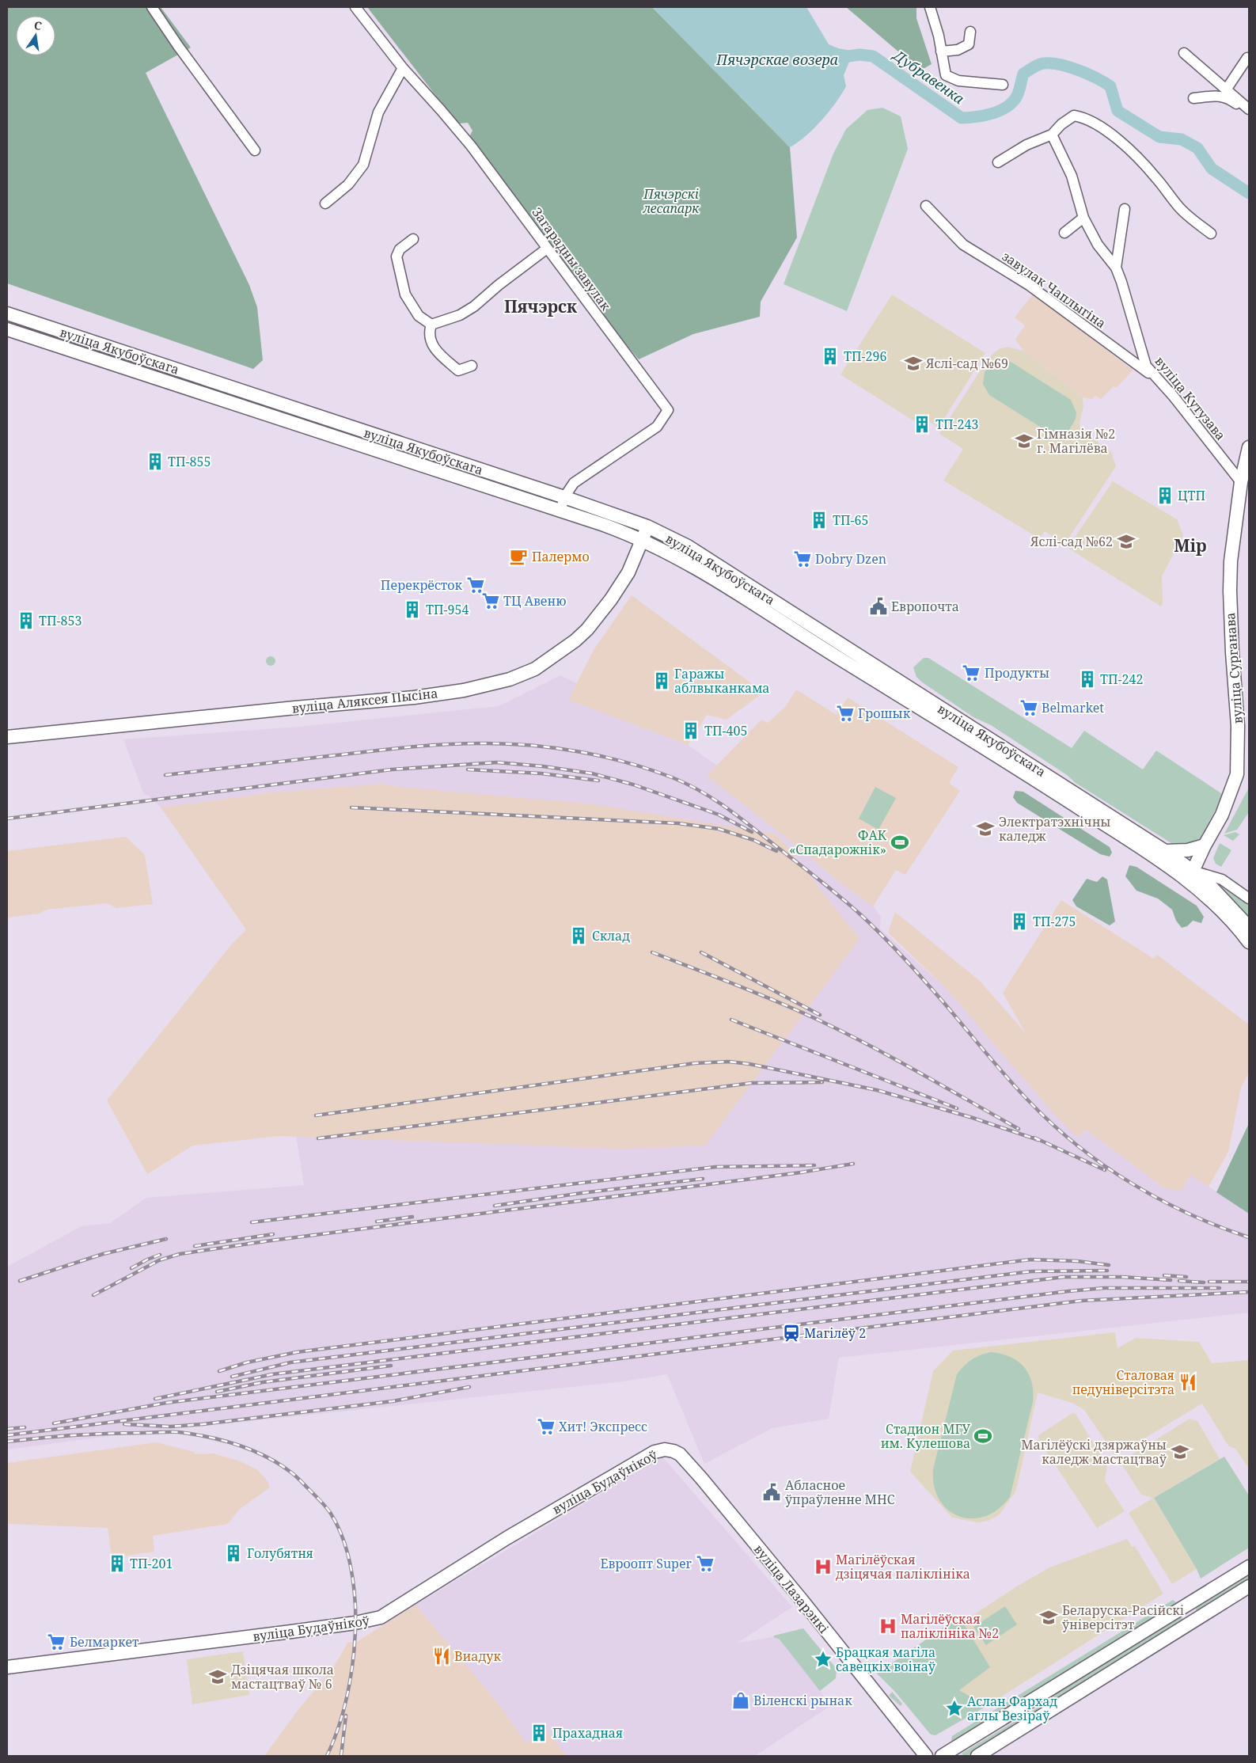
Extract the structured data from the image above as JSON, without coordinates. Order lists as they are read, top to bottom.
{
  "streets": {
    "main road": [
      "вуліца Якубоўскага",
      "вуліца Сурганава",
      "вуліца Аляксея Пысіна",
      "вуліца Будаўнікоў",
      "вуліца Лазарэнкі"
    ],
    "street": ["Загарадны завулак", "завулак Чаплыгіна", "вуліца Кутузава"]
  },
  "crossings": [
    ["Загарадны завулак", "вуліца Якубоўскага"],
    ["завулак Чаплыгіна", "вуліца Кутузава"],
    ["вуліца Якубоўскага", "вуліца Сурганава"],
    ["вуліца Якубоўскага", "вуліца Аляксея Пысіна"],
    ["вуліца Кутузава", "вуліца Сурганава"],
    ["вуліца Будаўнікоў", "вуліца Лазарэнкі"]
  ],
  "districts": ["Пячэрск", "Мір"],
  "water": ["Пячэрскае возера", "Дубравенка"],
  "parks": ["Пячэрскі лесапарк"],
  "places": {
    "building": [
      "ТП-296",
      "ТП-243",
      "ТП-855",
      "ЦТП",
      "ТП-65",
      "ТП-954",
      "ТП-853",
      "ТП-242",
      "Гаражы аблвыканкама",
      "ТП-405",
      "ТП-275",
      "Склад",
      "Голубятня",
      "ТП-201",
      "Прахадная"
    ],
    "school or university": [
      "Яслі-сад №69",
      "Гімназія №2 г. Магілёва",
      "Яслі-сад №62",
      "Электратэхнічны каледж",
      "Магілёўскі дзяржаўны каледж мастацтваў",
      "Беларуска-Расійскі ўніверсітэт",
      "Дзіцячая школа мастацтваў № 6"
    ],
    "cafe": ["Палермо"],
    "supermarket": [
      "Dobry Dzen",
      "Перекрёсток",
      "ТЦ Авеню",
      "Продукты",
      "Belmarket",
      "Грошык",
      "Хит! Экспресс",
      "Евроопт Super",
      "Белмаркет"
    ],
    "public building": ["Европочта", "Абласное ўпраўленне МНС"],
    "sports": ["ФАК «Спадарожнік»", "Стадион МГУ им. Кулешова"],
    "station": ["Магілёў 2"],
    "restaurant": ["Сталовая педуніверсітэта", "Виадук"],
    "hospital": ["Магілёўская дзіцячая паліклініка", "Магілёўская паліклініка №2"],
    "place": ["Брацкая магіла савецкіх воінаў", "Аслан Фархад аглы Везіраў"],
    "shop": ["Віленскі рынак"]
  },
  "north": "top"
}
